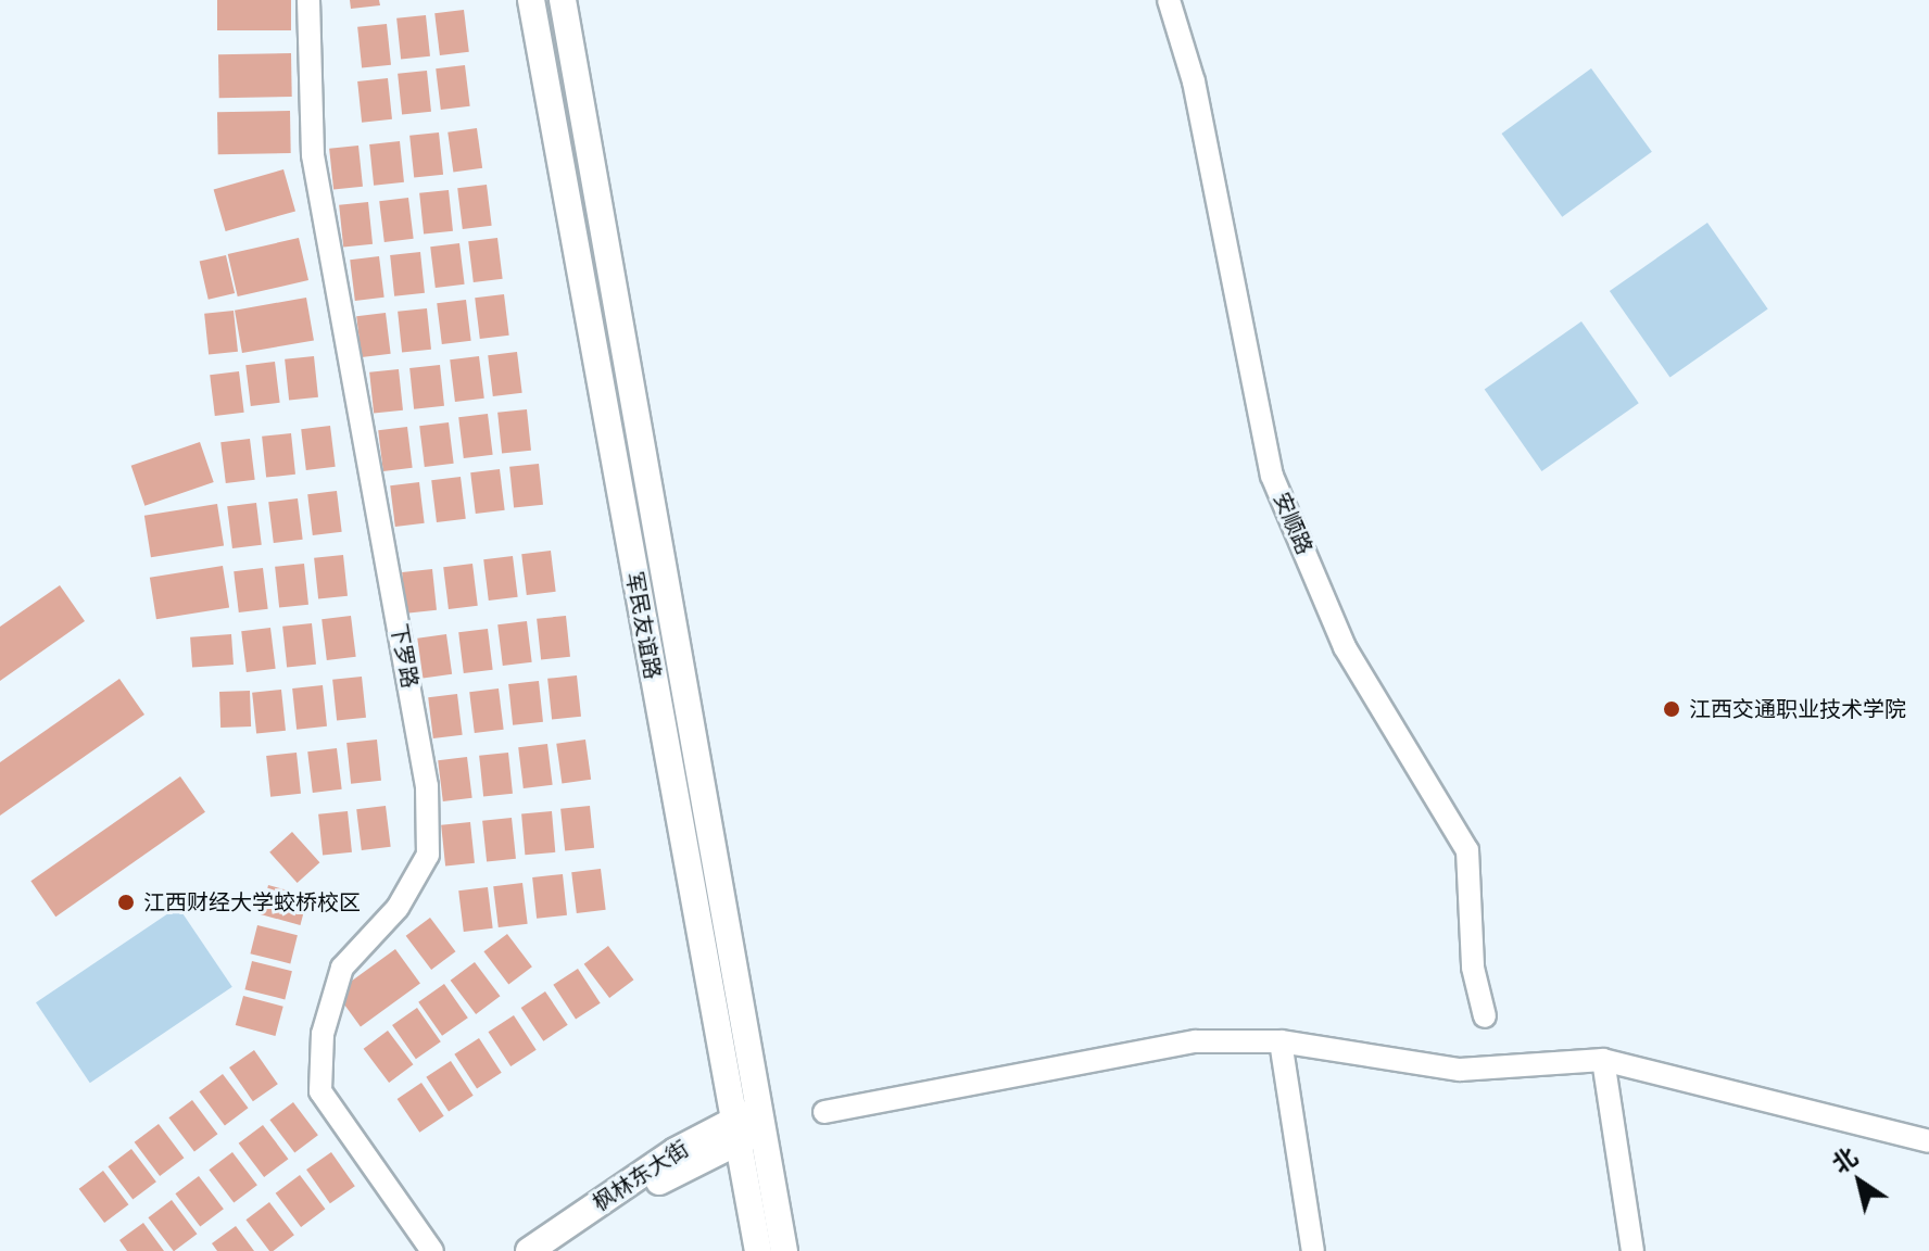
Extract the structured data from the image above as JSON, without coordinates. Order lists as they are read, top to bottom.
{
  "streets": {
    "street": [
      "安顺路",
      "军民友谊路",
      "下罗路",
      "枫林东大街"
    ]
  },
  "crossings": [
    ["军民友谊路", "枫林东大街"]
  ],
  "places": ["江西交通职业技术学院", "江西财经大学蛟桥校区"],
  "north": "top left"
}
